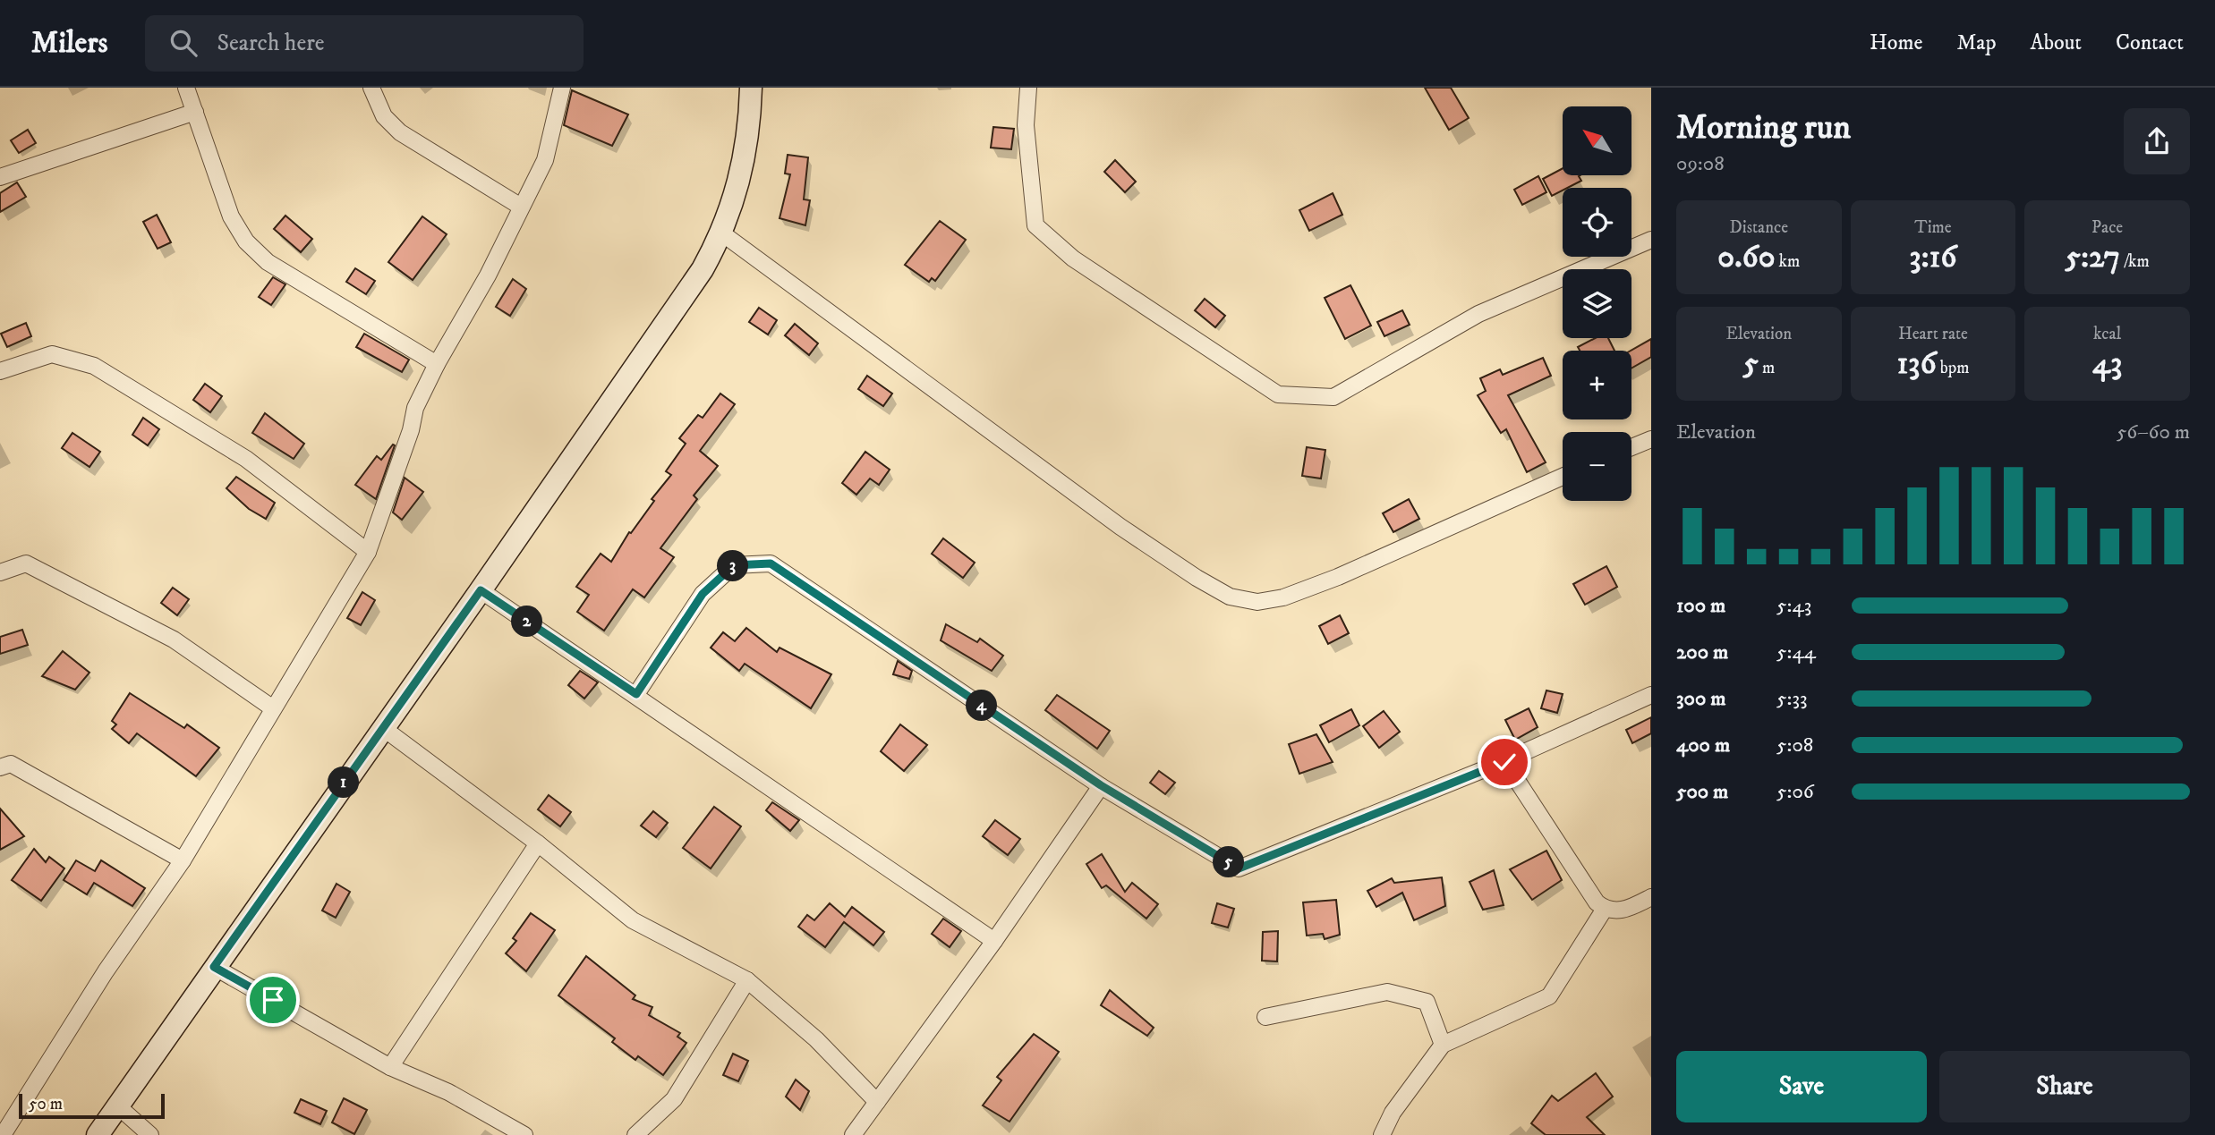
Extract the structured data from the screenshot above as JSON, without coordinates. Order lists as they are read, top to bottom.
{
  "scale_bar": "50 m",
  "north": "top left",
  "page": {
    "header": "Milers",
    "search": "Search here",
    "nav": [
      "Home",
      "Map",
      "About",
      "Contact"
    ],
    "heading": ["Morning run", "09:08"],
    "map_buttons": ["+", "−"],
    "stats": [
      ["Distance", "0.60 km"],
      ["Time", "3:16"],
      ["Pace", "5:27 /km"],
      ["Elevation", "5 m"],
      ["Heart rate", "136 bpm"],
      ["kcal", "43"]
    ],
    "chart": ["Elevation", "56–60 m"],
    "pins": [
      "3",
      "2",
      "4",
      "1",
      "5"
    ],
    "list": [
      {
        "name": "100 m",
        "note": "5:43"
      },
      {
        "name": "200 m",
        "note": "5:44"
      },
      {
        "name": "300 m",
        "note": "5:33"
      },
      {
        "name": "400 m",
        "note": "5:08"
      },
      {
        "name": "500 m",
        "note": "5:06"
      }
    ],
    "buttons": ["Save", "Share"],
    "scale": "50 m"
  }
}
